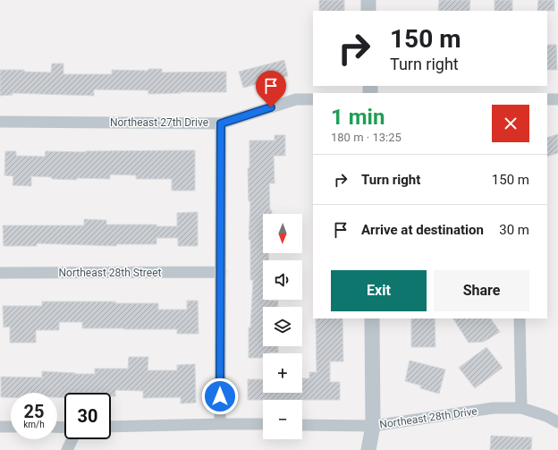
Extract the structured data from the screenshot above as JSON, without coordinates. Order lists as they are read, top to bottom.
{
  "streets": {
    "street": ["Northeast 27th Drive", "Northeast 28th Street", "Northeast 28th Drive"]
  },
  "north": "bottom",
  "page": {
    "turn": ["150 m", "Turn right"],
    "heading": ["1 min", "180 m · 13:25"],
    "list": [
      {
        "name": "Turn right",
        "value": "150 m"
      },
      {
        "name": "Arrive at destination",
        "value": "30 m"
      }
    ],
    "map_buttons": ["+", "−"],
    "buttons": ["Exit", "Share"],
    "speed": "25 km/h",
    "limit": "30"
  }
}
